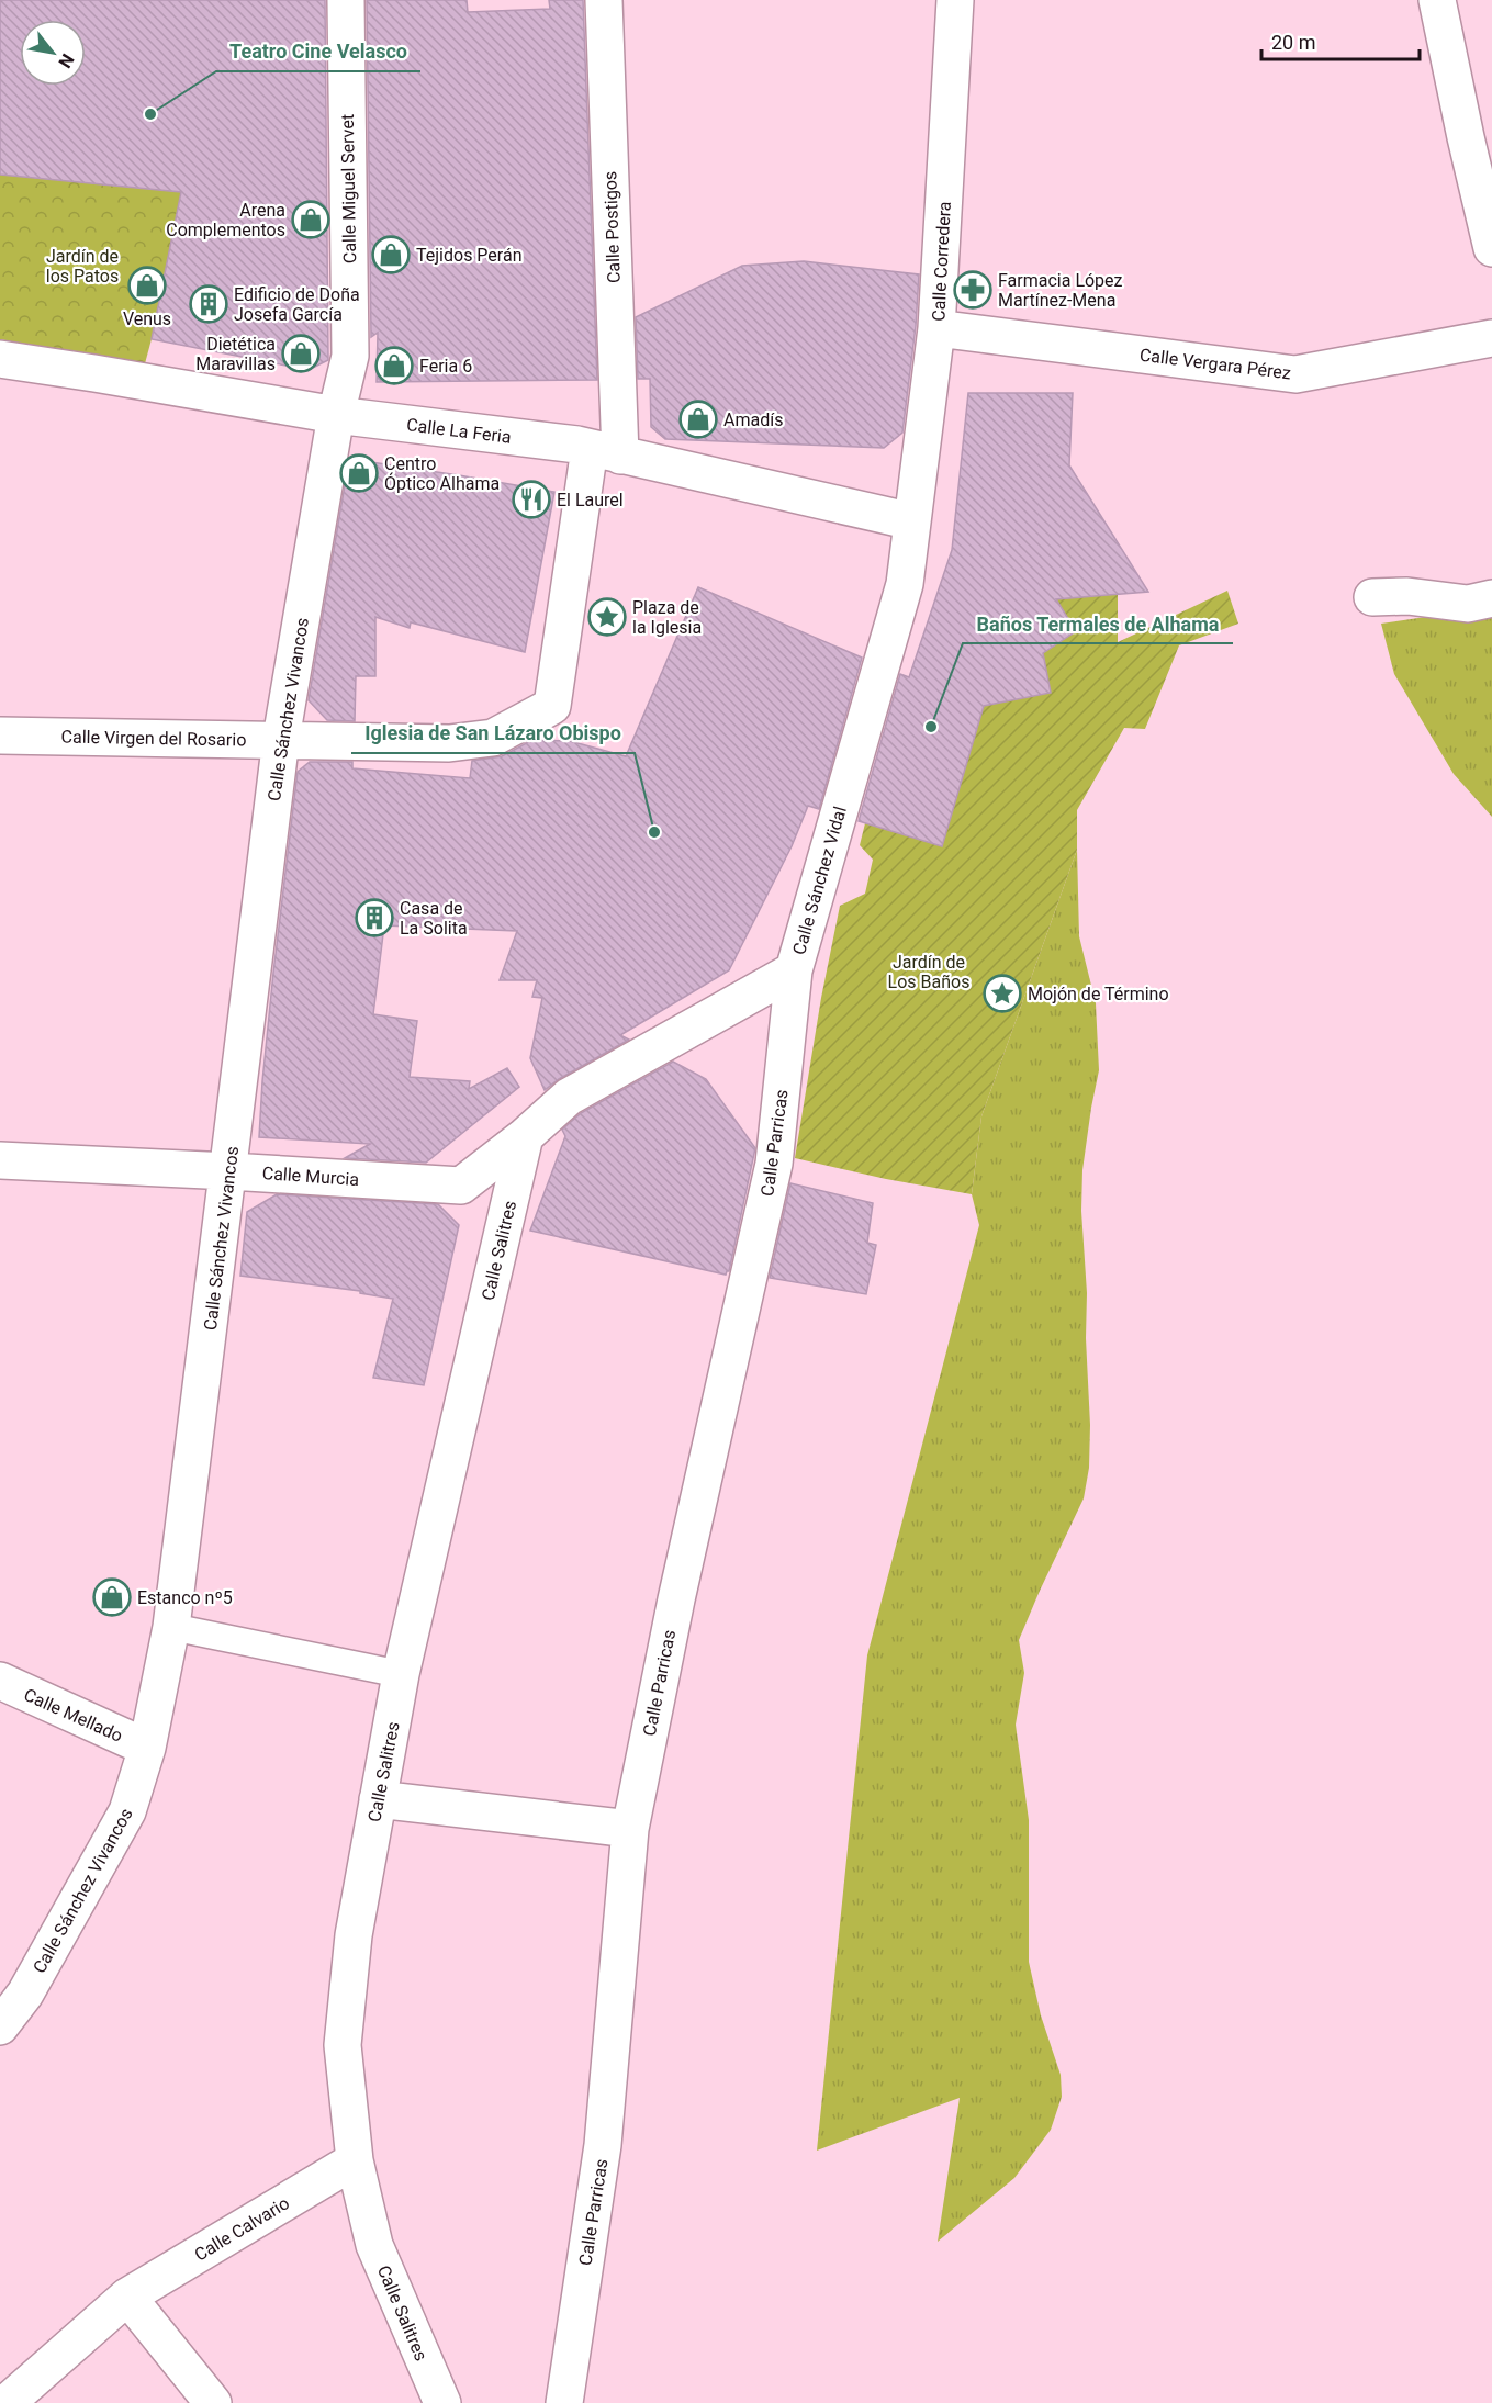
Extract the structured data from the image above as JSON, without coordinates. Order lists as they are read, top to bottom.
{
  "streets": {
    "street": [
      "Calle Miguel Servet",
      "Calle Postigos",
      "Calle Corredera",
      "Calle Vergara Pérez",
      "Calle La Feria",
      "Calle Sánchez Vivancos",
      "Calle Virgen del Rosario",
      "Calle Sánchez Vidal",
      "Calle Parricas",
      "Calle Murcia",
      "Calle Salitres",
      "Calle Mellado",
      "Calle Calvario"
    ]
  },
  "crossings": [
    ["Calle Miguel Servet", "Calle La Feria"],
    ["Calle Miguel Servet", "Calle Sánchez Vivancos"],
    ["Calle Postigos", "Calle La Feria"],
    ["Calle Postigos", "Calle Virgen del Rosario"],
    ["Calle Corredera", "Calle Vergara Pérez"],
    ["Calle Corredera", "Calle La Feria"],
    ["Calle Corredera", "Calle Sánchez Vidal"],
    ["Calle La Feria", "Calle Sánchez Vivancos"],
    ["Calle La Feria", "Calle Virgen del Rosario"],
    ["Calle La Feria", "Calle Sánchez Vidal"],
    ["Calle Sánchez Vivancos", "Calle Virgen del Rosario"],
    ["Calle Sánchez Vivancos", "Calle Murcia"],
    ["Calle Sánchez Vivancos", "Calle Mellado"],
    ["Calle Sánchez Vidal", "Calle Parricas"],
    ["Calle Sánchez Vidal", "Calle Murcia"],
    ["Calle Sánchez Vidal", "Calle Salitres"],
    ["Calle Murcia", "Calle Salitres"],
    ["Calle Salitres", "Calle Calvario"]
  ],
  "parks": ["Jardín de los Patos", "Jardín de Los Baños"],
  "places": {
    "other": ["Teatro Cine Velasco", "Baños Termales de Alhama", "Iglesia de San Lázaro Obispo"],
    "shop": [
      "Arena Complementos",
      "Tejidos Perán",
      "Venus",
      "Dietética Maravillas",
      "Feria 6",
      "Amadís",
      "Centro Óptico Alhama",
      "Estanco nº5"
    ],
    "pharmacy": ["Farmacia López Martínez-Mena"],
    "building": ["Edificio de Doña Josefa García", "Casa de La Solita"],
    "restaurant": ["El Laurel"],
    "place": ["Plaza de la Iglesia", "Mojón de Término"]
  },
  "scale_bar": "20 m",
  "north": "bottom right"
}
